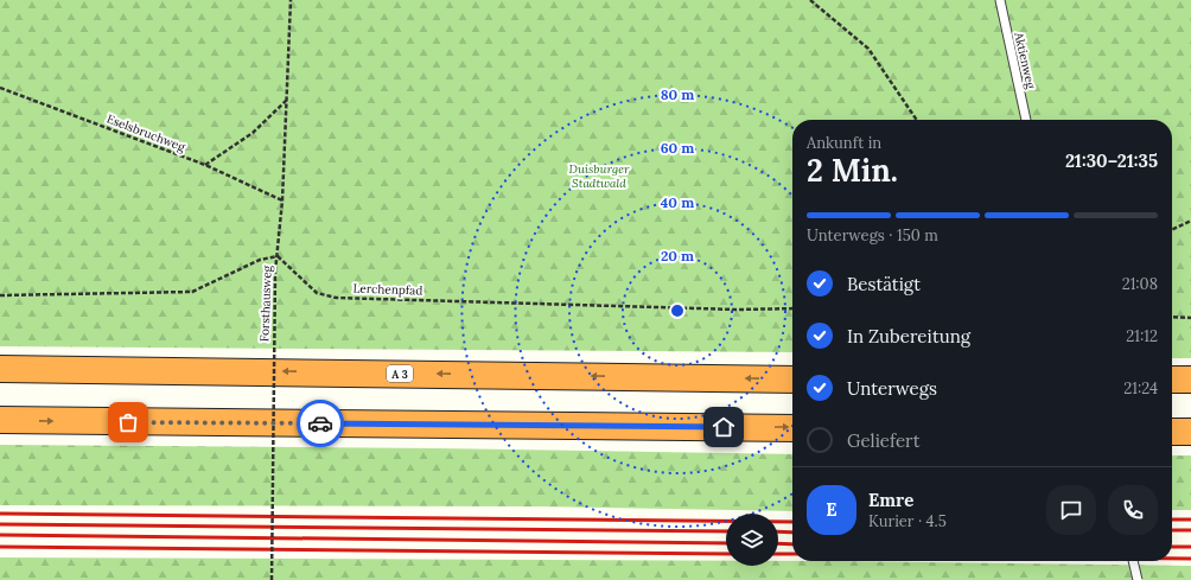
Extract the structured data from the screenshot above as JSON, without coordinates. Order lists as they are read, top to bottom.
{
  "streets": {
    "highway": ["A 3"],
    "lane": ["Aktienweg"],
    "path": ["Eselsbruchweg", "Lerchenpfad", "Forsthausweg"]
  },
  "crossings": [
    ["Eselsbruchweg", "Forsthausweg"],
    ["Lerchenpfad", "Forsthausweg"]
  ],
  "parks": ["Duisburger Stadtwald"],
  "page": {
    "heading": ["2 Min.", "Ankunft in", "21:30–21:35"],
    "panel": ["Emre", "Kurier · 4.5"],
    "bar": "Unterwegs · 150 m",
    "list": [
      ["Bestätigt", "21:08"],
      ["In Zubereitung", "21:12"],
      ["Unterwegs", "21:24"],
      "Geliefert"
    ],
    "round": "E"
  },
  "rings": [
    "80 m",
    "60 m",
    "40 m",
    "20 m"
  ]
}
